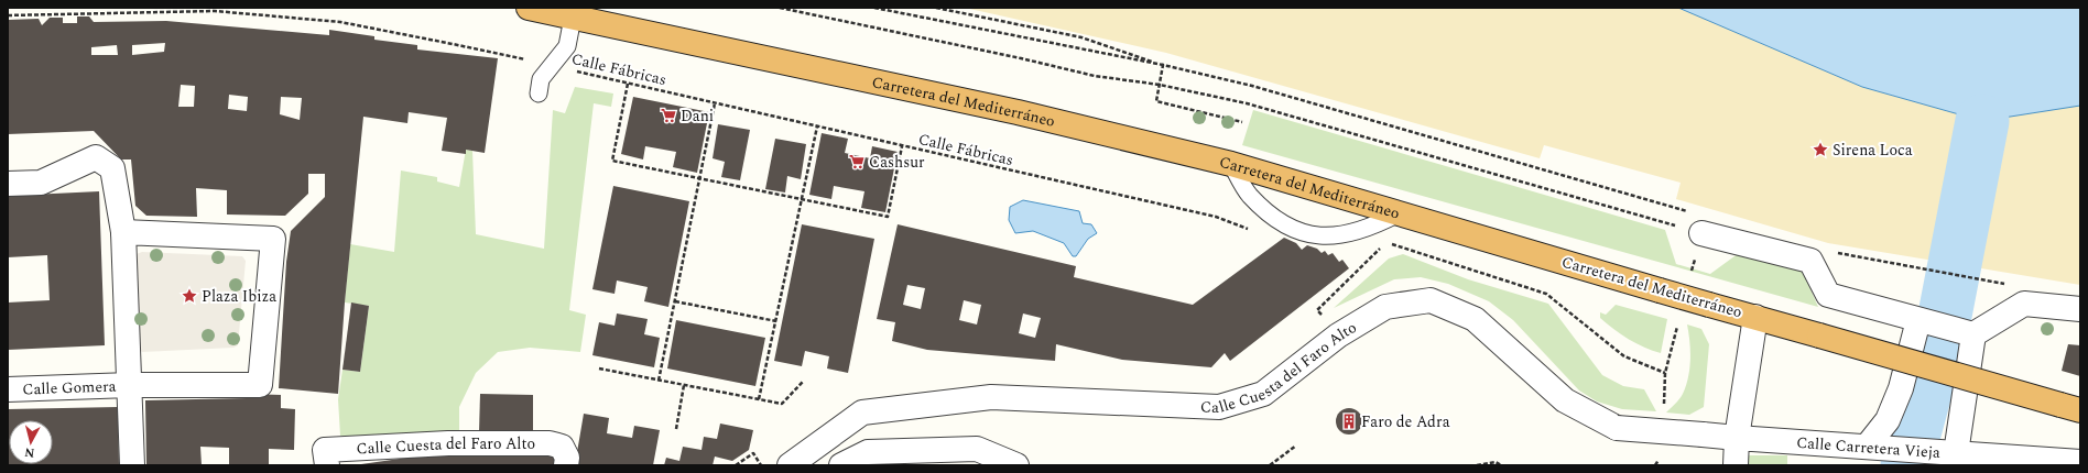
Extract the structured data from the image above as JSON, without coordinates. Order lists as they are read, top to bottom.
{
  "streets": {
    "highway": ["Carretera del Mediterráneo"],
    "street": ["Calle Cuesta del Faro Alto", "Calle Gomera", "Calle Carretera Vieja"],
    "path": ["Calle Fábricas"]
  },
  "crossings": [
    ["Calle Cuesta del Faro Alto", "Calle Carretera Vieja"]
  ],
  "places": {
    "supermarket": ["Dani", "Cashsur"],
    "place": ["Sirena Loca", "Plaza Ibiza"],
    "building": ["Faro de Adra"]
  },
  "north": "bottom"
}
